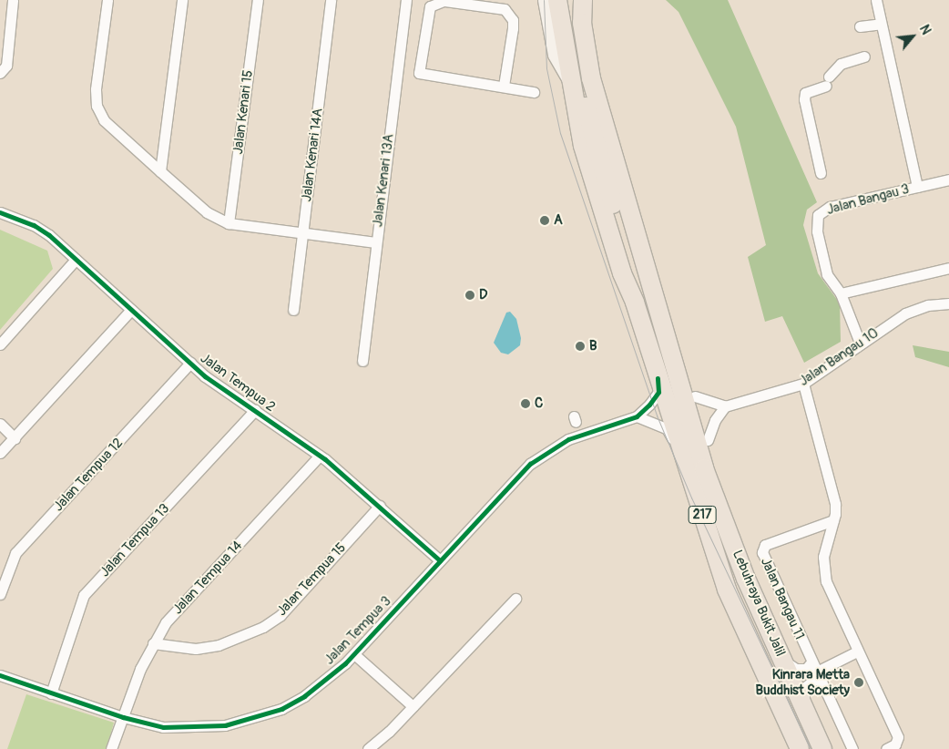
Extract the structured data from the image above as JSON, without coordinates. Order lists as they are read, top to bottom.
{
  "streets": {
    "highway": ["217", "Lebuhraya Bukit Jalil"],
    "street": [
      "Jalan Kenari 15",
      "Jalan Kenari 14A",
      "Jalan Kenari 13A",
      "Jalan Bangau 3",
      "Jalan Bangau 10",
      "Jalan Tempua 2",
      "Jalan Tempua 12",
      "Jalan Tempua 13",
      "Jalan Tempua 14",
      "Jalan Tempua 15",
      "Jalan Bangau 11",
      "Jalan Tempua 3"
    ]
  },
  "crossings": [
    ["Jalan Tempua 2", "Jalan Tempua 12"],
    ["Jalan Tempua 2", "Jalan Tempua 13"],
    ["Jalan Tempua 2", "Jalan Tempua 14"],
    ["Jalan Tempua 2", "Jalan Tempua 15"],
    ["Jalan Tempua 2", "Jalan Tempua 3"],
    ["Jalan Tempua 13", "Jalan Tempua 3"],
    ["Jalan Tempua 14", "Jalan Tempua 15"],
    ["Jalan Tempua 14", "Jalan Tempua 3"],
    ["Lebuhraya Bukit Jalil", "Jalan Tempua 3"]
  ],
  "places": [
    "A",
    "D",
    "B",
    "C",
    "Kinrara Metta Buddhist Society"
  ],
  "north": "top right"
}
